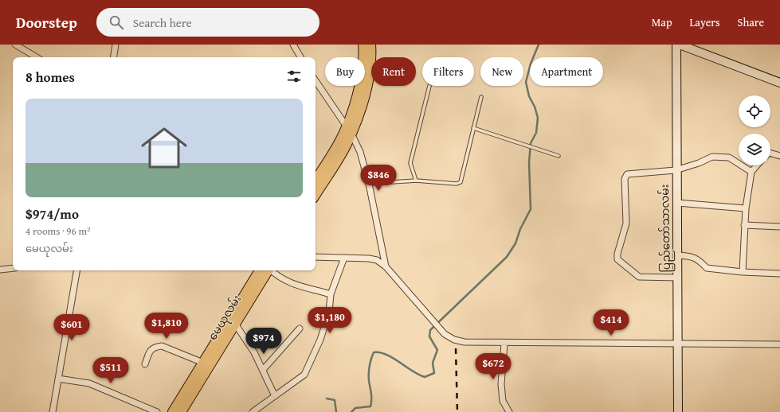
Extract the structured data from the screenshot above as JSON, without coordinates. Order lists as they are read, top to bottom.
{
  "streets": {
    "main road": ["မေယုလမ်း"],
    "street": ["ပြည်တော်သာလမ်း"]
  },
  "page": {
    "header": "Doorstep",
    "search": "Search here",
    "nav": ["Map", "Layers", "Share"],
    "chip": [
      "Buy",
      "Rent",
      "Filters",
      "New",
      "Apartment"
    ],
    "heading": "8 homes",
    "list": [
      {
        "name": "$974/mo",
        "note": "4 rooms · 96 m² · မေယုလမ်း"
      }
    ],
    "price": [
      "$846",
      "$1,180",
      "$414",
      "$1,810",
      "$601",
      "$974",
      "$672",
      "$511"
    ]
  }
}
